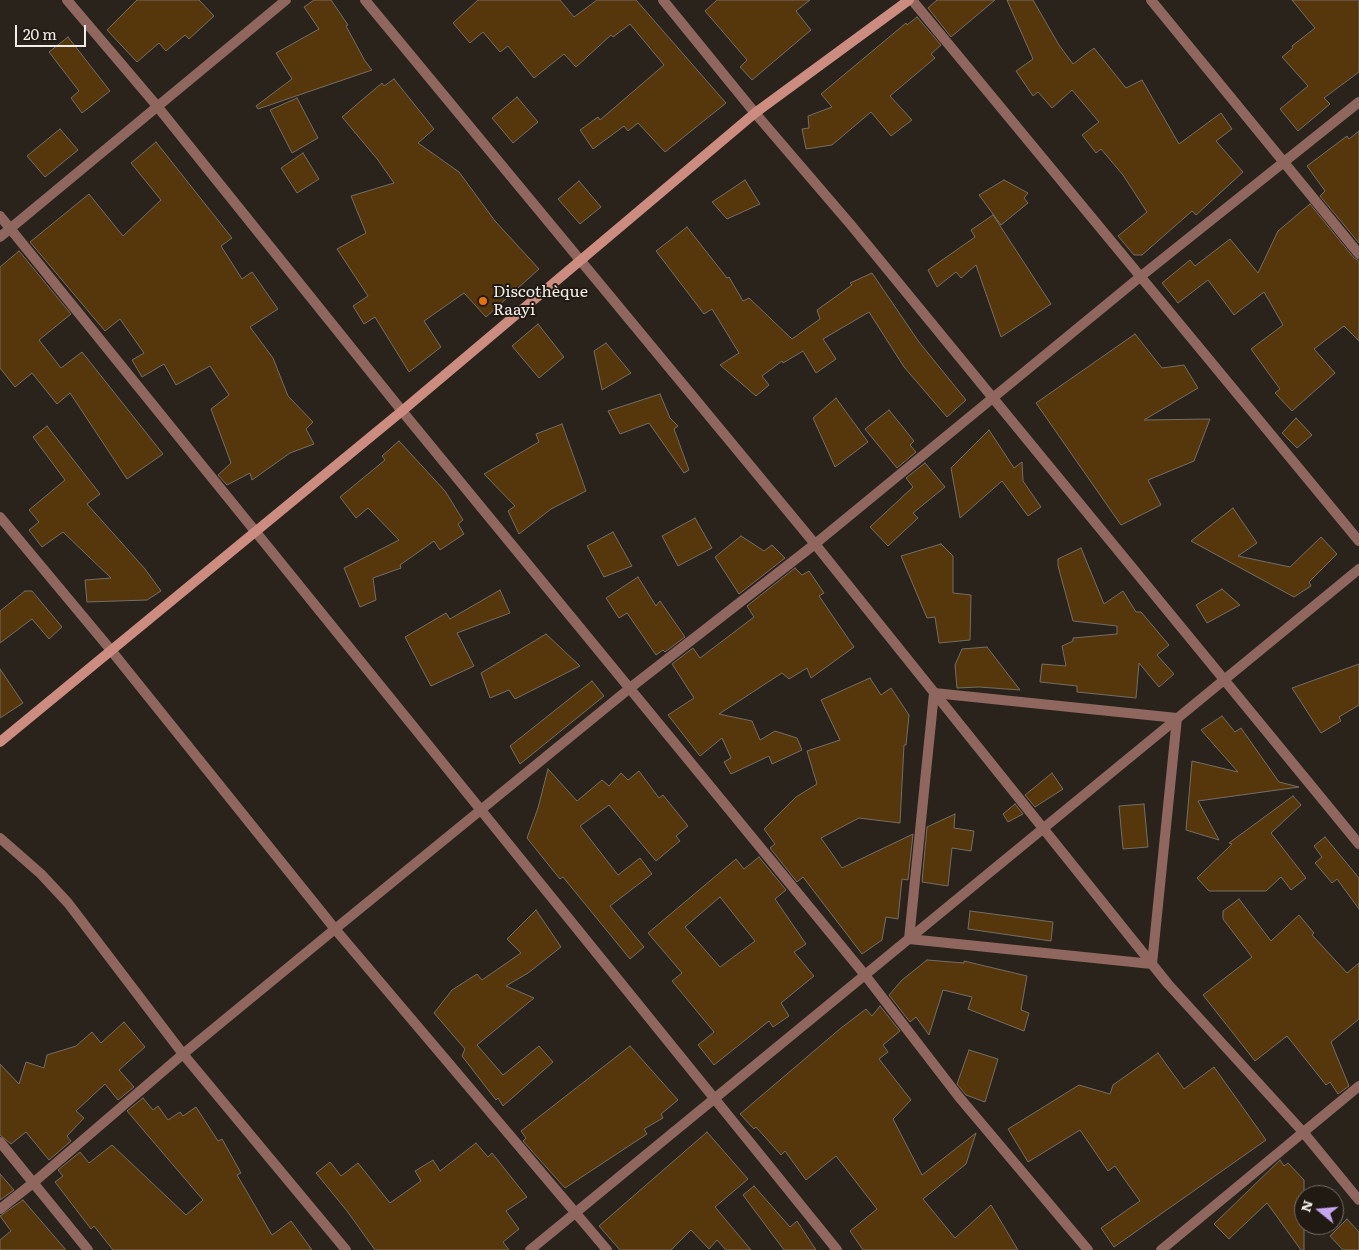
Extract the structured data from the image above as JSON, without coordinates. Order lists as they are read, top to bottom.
{
  "places": ["Discothèque Raayi"],
  "scale_bar": "20 m",
  "north": "left"
}
